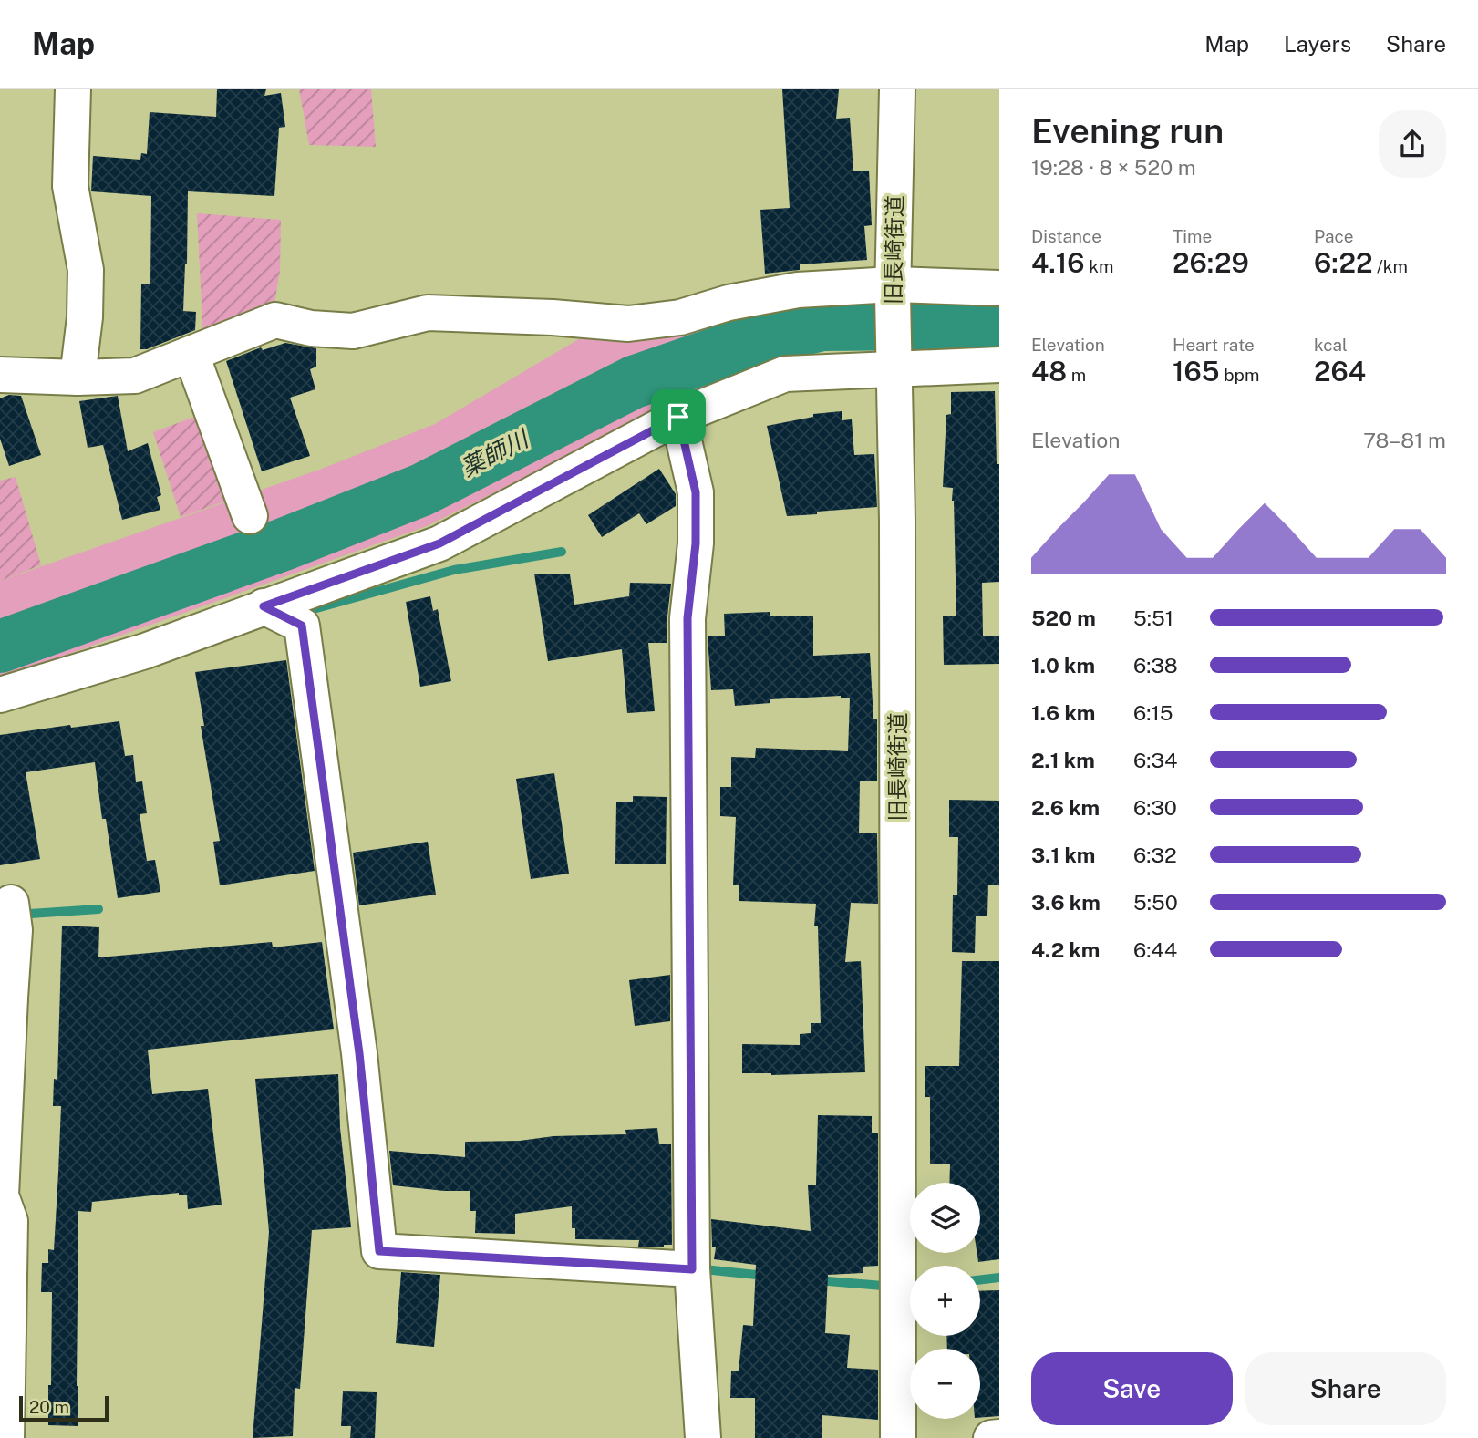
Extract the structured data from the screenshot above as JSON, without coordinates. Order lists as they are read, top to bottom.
{
  "streets": {
    "street": ["旧長崎街道"]
  },
  "water": ["薬師川"],
  "scale_bar": "20 m",
  "page": {
    "header": "Map",
    "nav": ["Map", "Layers", "Share"],
    "heading": ["Evening run", "19:28 · 8 × 520 m"],
    "stats": [
      ["Distance", "4.16 km"],
      ["Time", "26:29"],
      ["Pace", "6:22 /km"],
      ["Elevation", "48 m"],
      ["Heart rate", "165 bpm"],
      ["kcal", "264"]
    ],
    "chart": ["Elevation", "78–81 m"],
    "list": [
      {
        "name": "520 m",
        "note": "5:51"
      },
      {
        "name": "1.0 km",
        "note": "6:38"
      },
      {
        "name": "1.6 km",
        "note": "6:15"
      },
      {
        "name": "2.1 km",
        "note": "6:34"
      },
      {
        "name": "2.6 km",
        "note": "6:30"
      },
      {
        "name": "3.1 km",
        "note": "6:32"
      },
      {
        "name": "3.6 km",
        "note": "5:50"
      },
      {
        "name": "4.2 km",
        "note": "6:44"
      }
    ],
    "map_buttons": ["+", "−"],
    "buttons": ["Save", "Share"],
    "scale": "20 m"
  }
}
